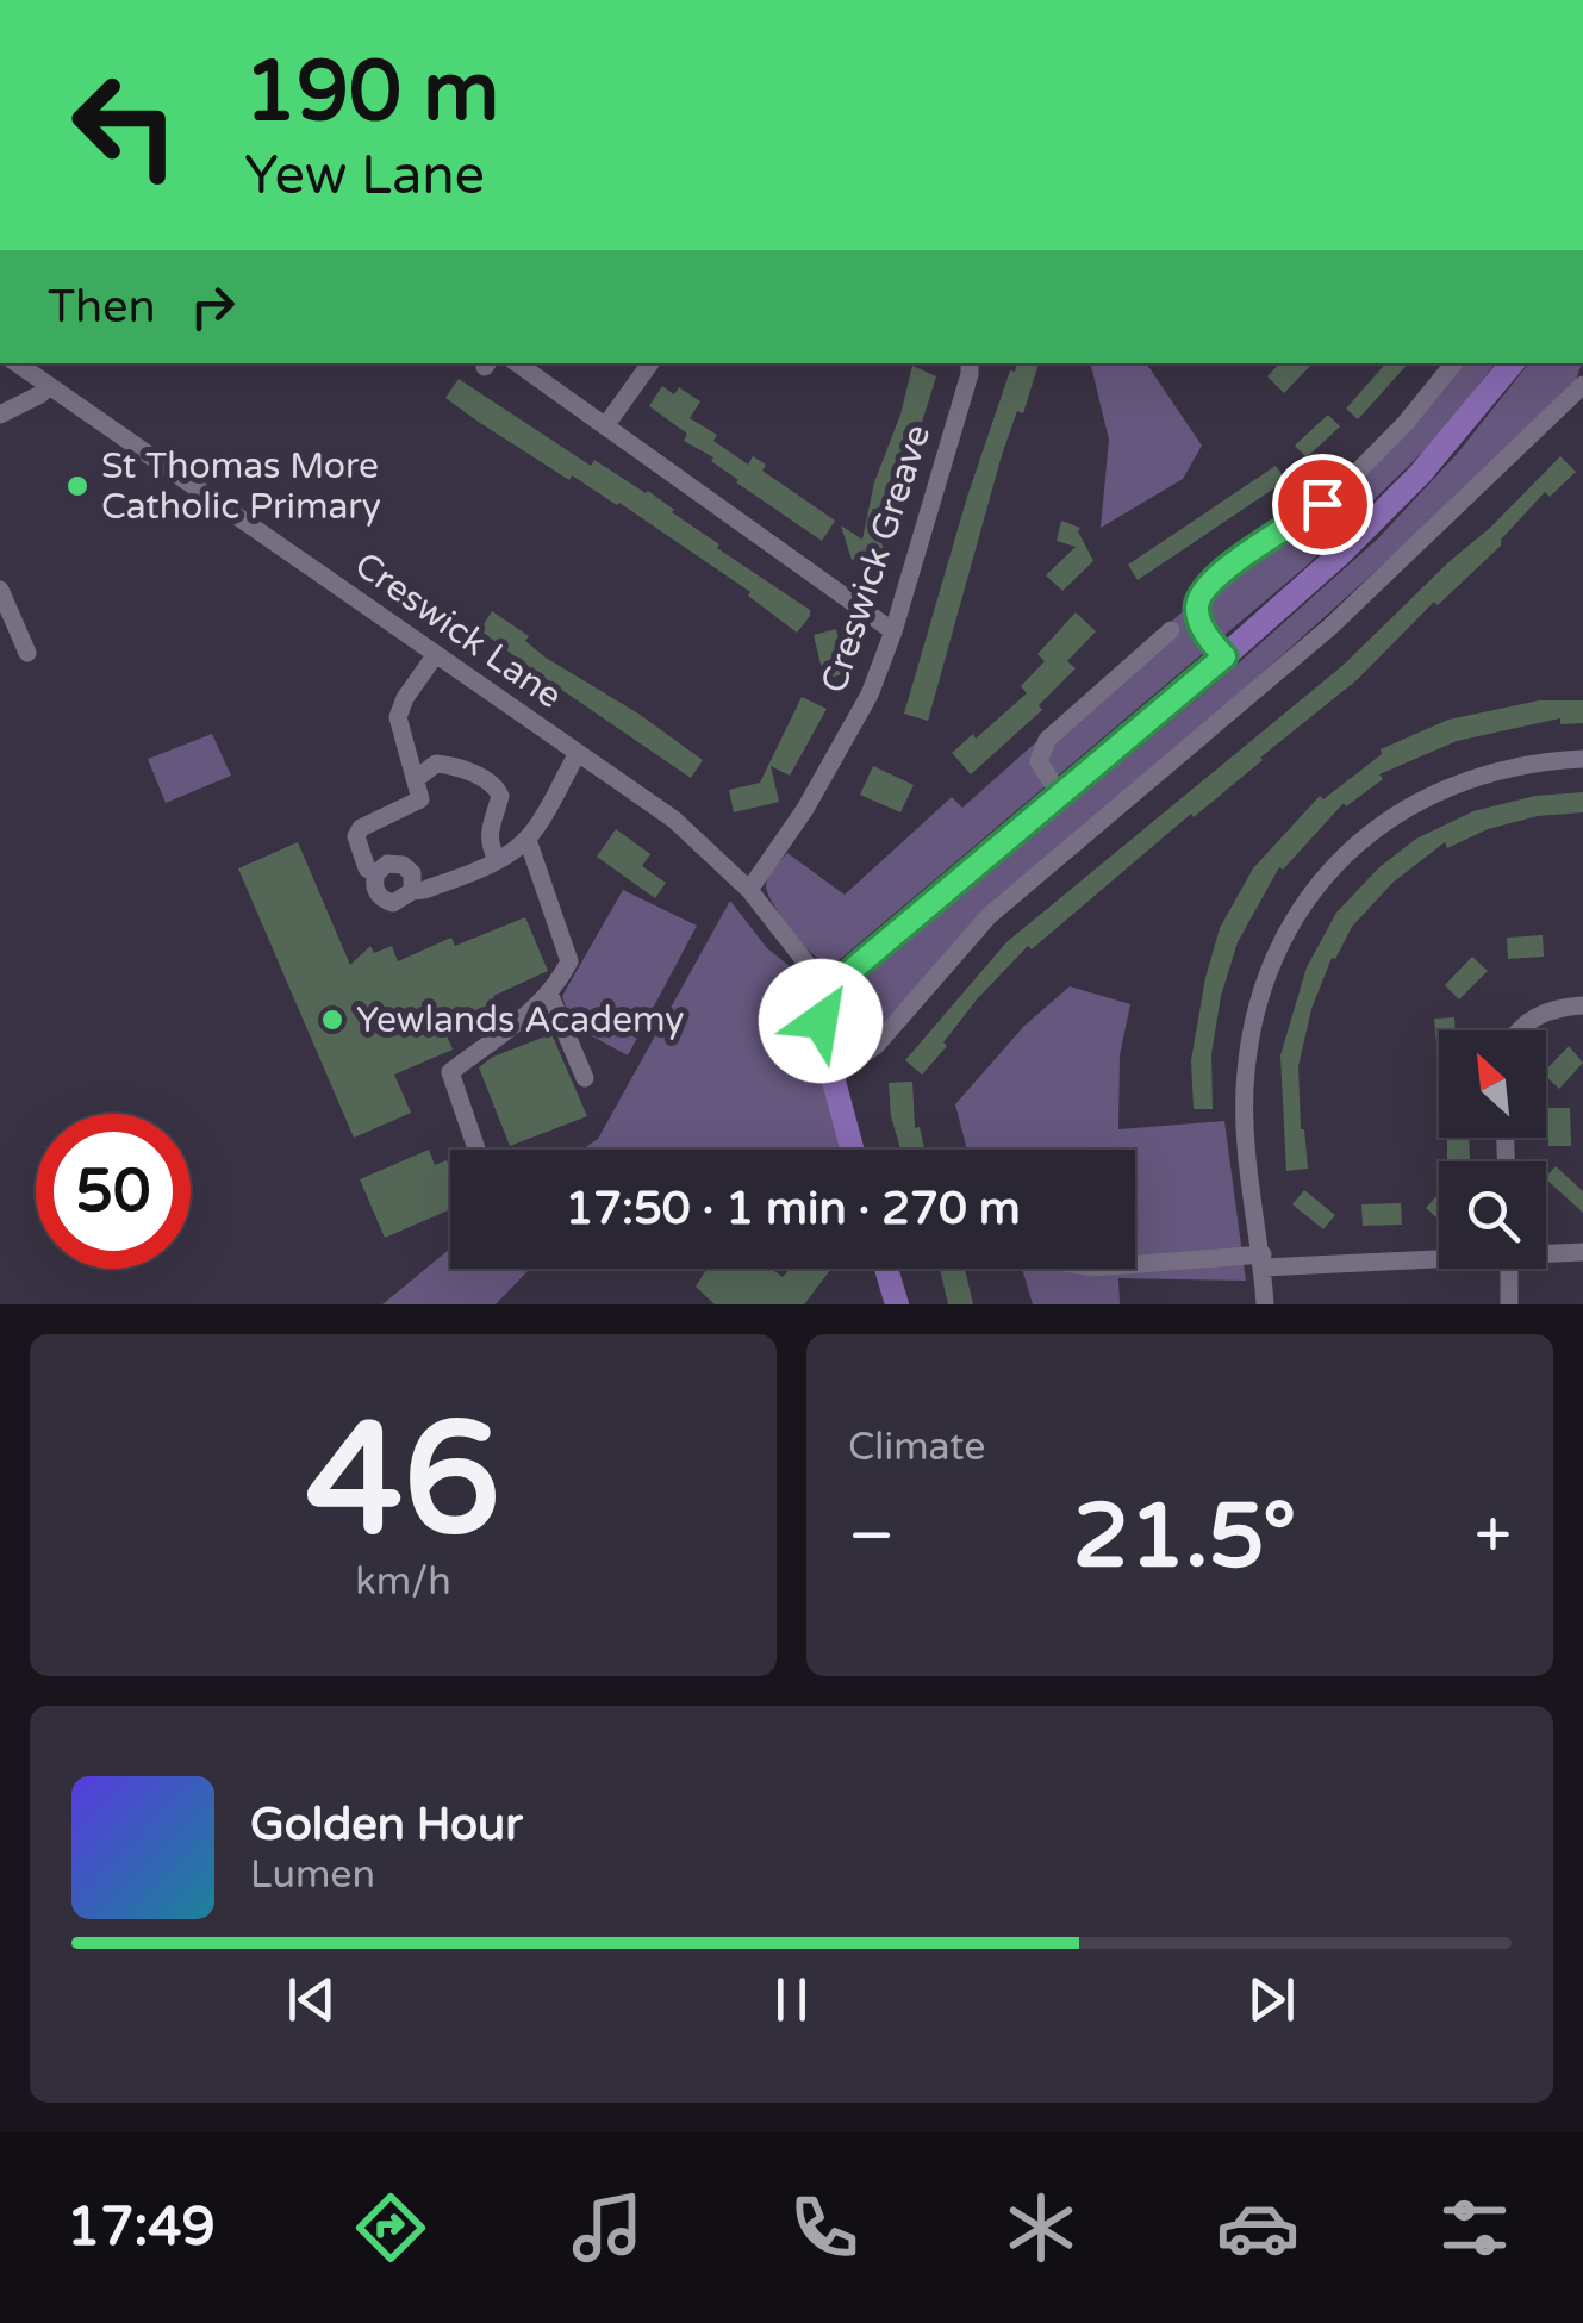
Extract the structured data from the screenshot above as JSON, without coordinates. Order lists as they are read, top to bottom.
{
  "streets": {
    "street": ["Creswick Greave", "Creswick Lane"]
  },
  "crossings": [
    ["Creswick Greave", "Creswick Lane"]
  ],
  "places": ["St Thomas More Catholic Primary", "Yewlands Academy"],
  "north": "top left",
  "page": {
    "turn": ["190 m", "Yew Lane"],
    "then": "Then",
    "limit": "50",
    "trip": "17:50 · 1 min · 270 m",
    "tile": [
      ["46", "km/h"],
      "Climate"
    ],
    "heat": ["−", "21.5°", "+"],
    "song": ["Golden Hour", "Lumen"],
    "tabs": "17:49"
  }
}
